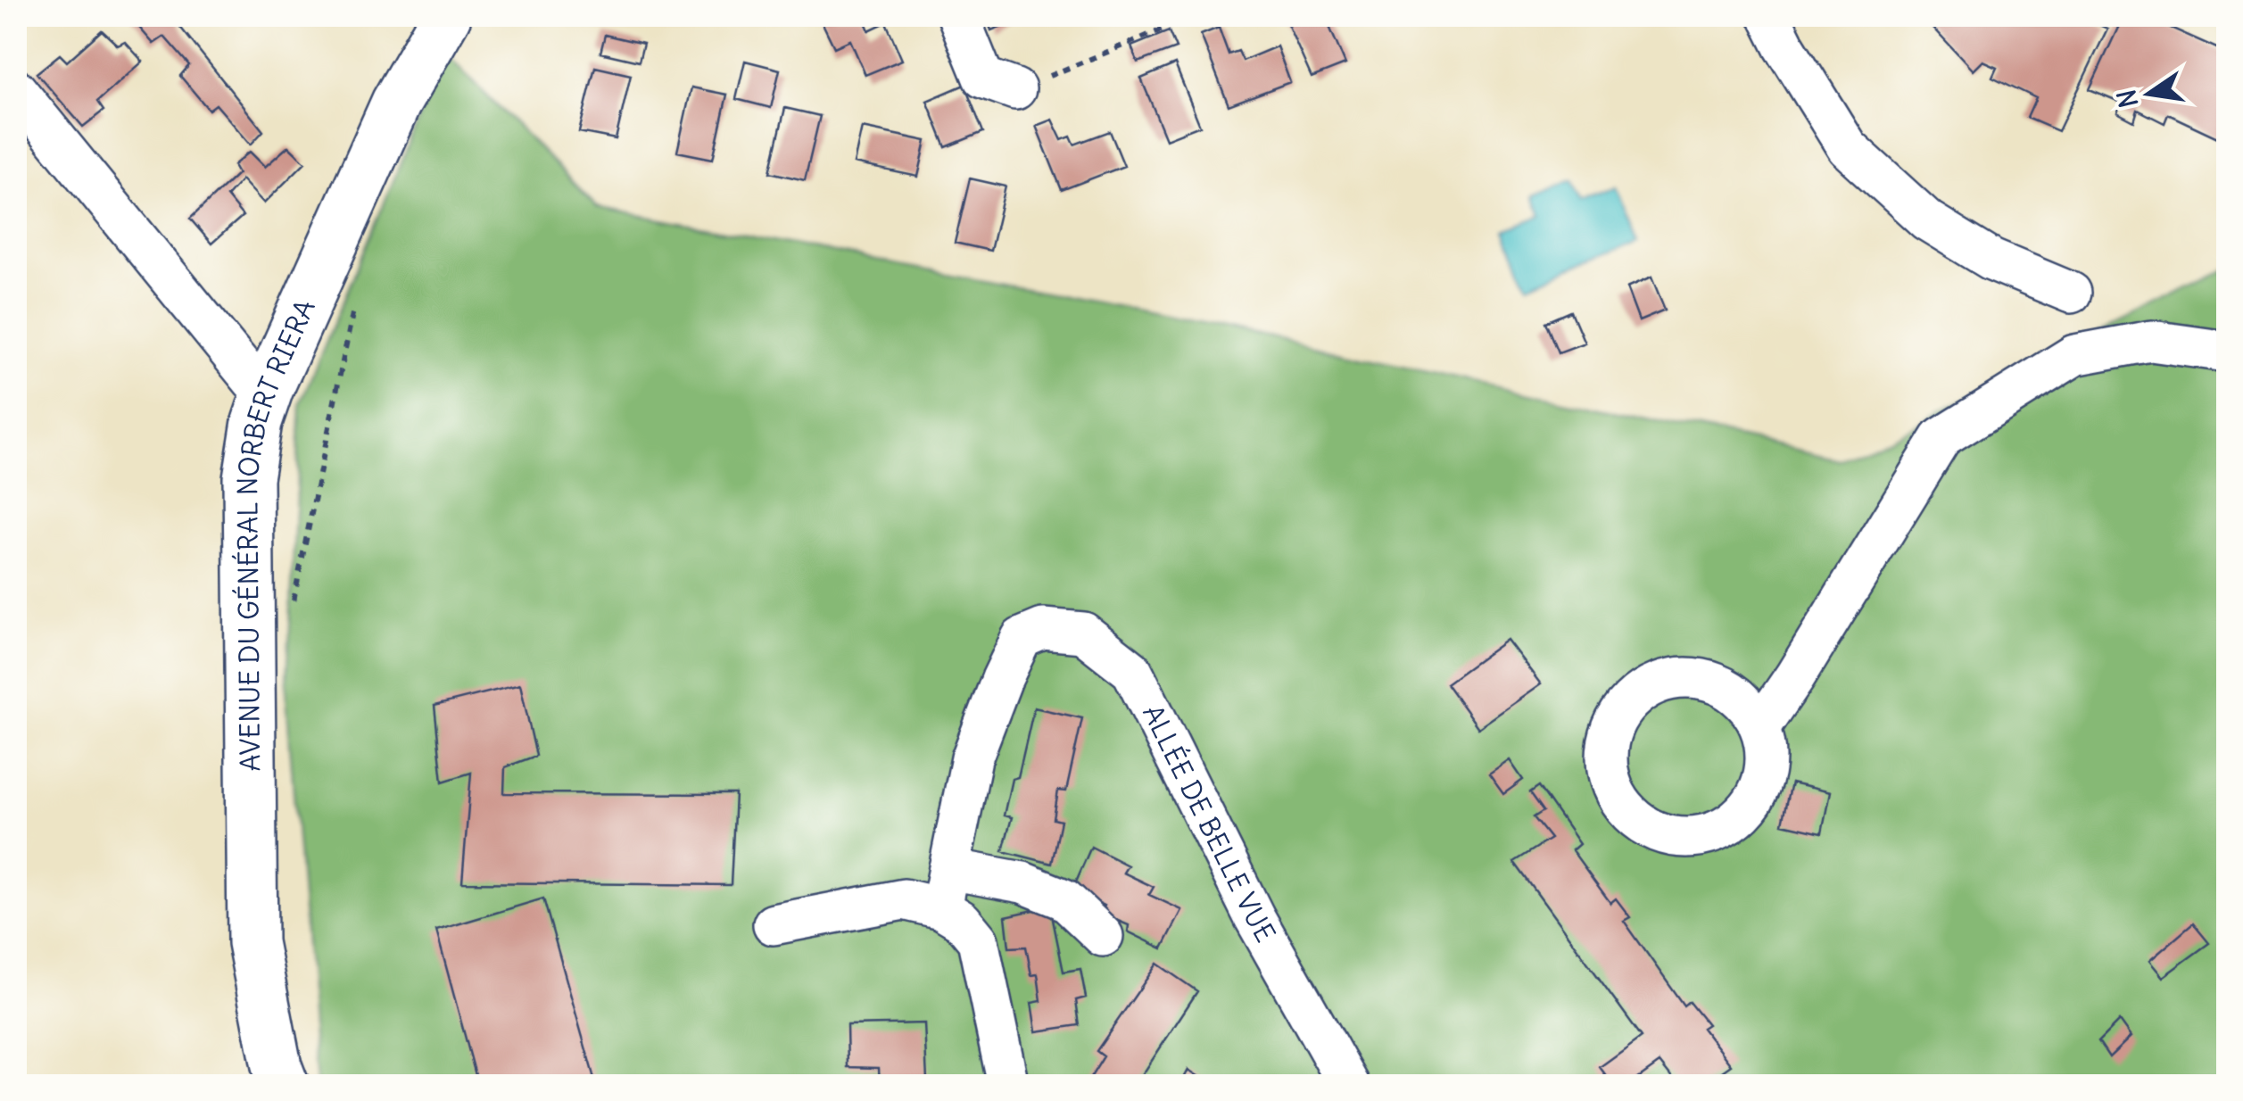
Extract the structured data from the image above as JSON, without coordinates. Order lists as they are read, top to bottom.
{
  "streets": {
    "main road": ["AVENUE DU GÉNÉRAL NORBERT RIERA"],
    "street": ["ALLÉE DE BELLE VUE"]
  },
  "north": "left"
}
